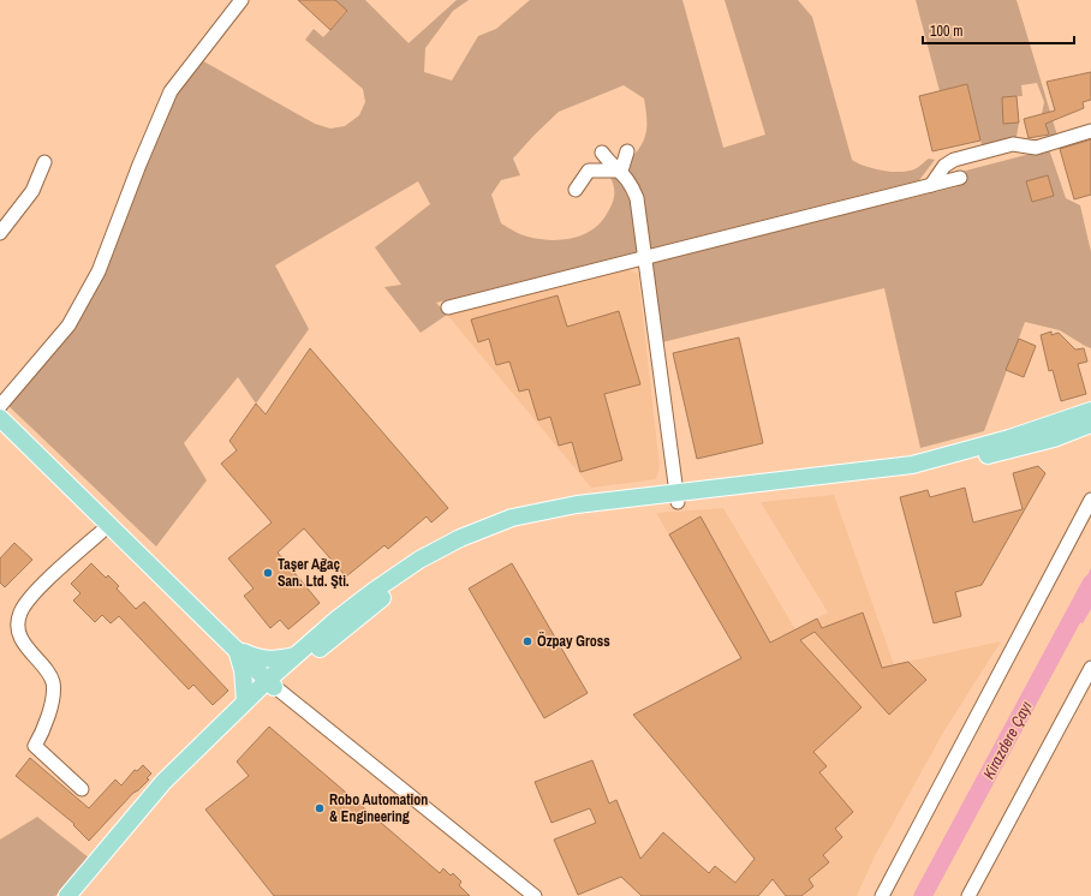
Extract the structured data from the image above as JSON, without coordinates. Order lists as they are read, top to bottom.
{
  "water": ["Kirazdere Çayı"],
  "places": ["Taşer Ağaç San. Ltd. Şti.", "Özpay Gross", "Robo Automation & Engineering"],
  "scale_bar": "100 m"
}
